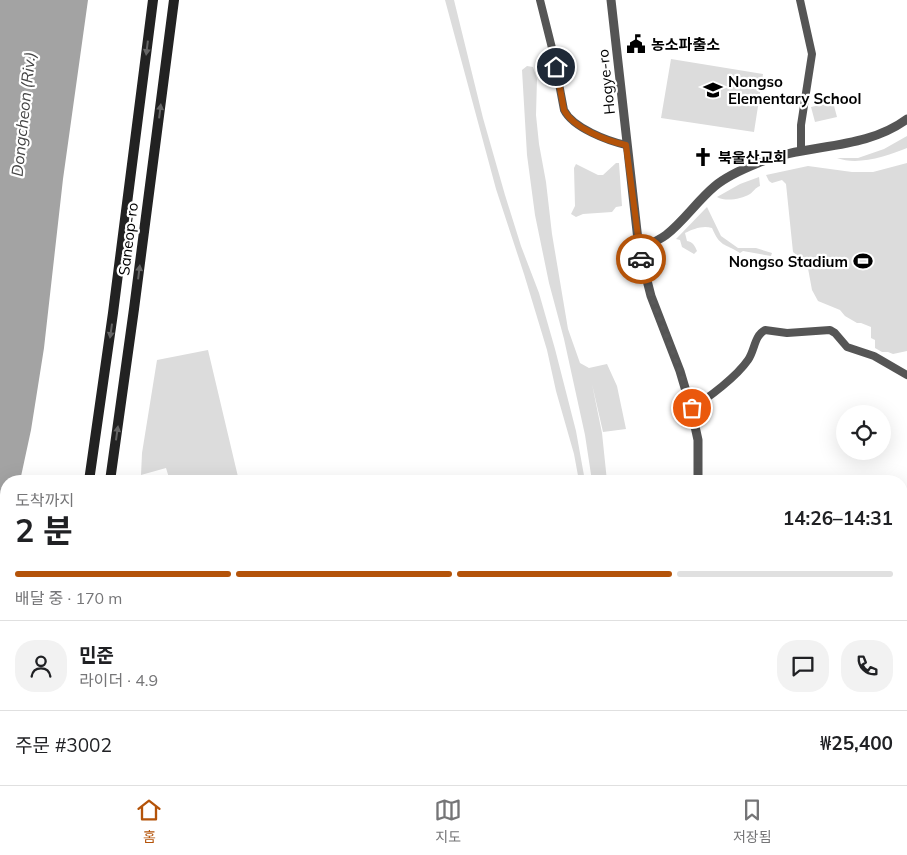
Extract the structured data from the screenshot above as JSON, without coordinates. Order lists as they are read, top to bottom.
{
  "streets": {
    "main road": ["Saneop-ro"],
    "street": ["Hogye-ro"]
  },
  "water": ["Dongcheon (Riv.)"],
  "places": {
    "public building": ["농소파출소"],
    "school or university": ["Nongso Elementary School"],
    "church": ["북울산교회"],
    "sports": ["Nongso Stadium"]
  },
  "page": {
    "heading": ["2 분", "도착까지", "14:26–14:31"],
    "panel": [
      "민준",
      "라이더 · 4.9",
      "주문 #3002",
      "₩25,400"
    ],
    "bar": "배달 중 · 170 m",
    "tabs": ["홈", "지도", "저장됨"]
  }
}
